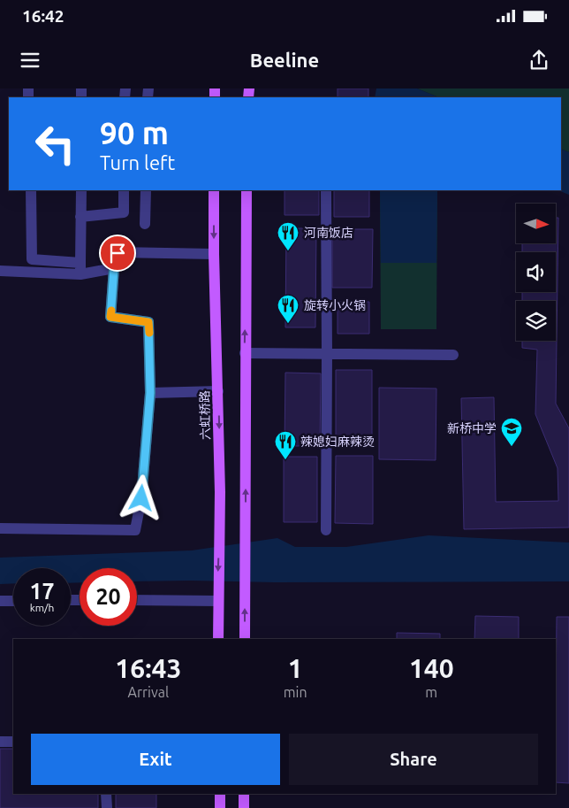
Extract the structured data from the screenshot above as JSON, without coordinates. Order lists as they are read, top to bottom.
{
  "streets": {
    "main road": ["六虹桥路"]
  },
  "places": {
    "restaurant": ["河南饭店", "旋转小火锅", "辣媳妇麻辣烫"],
    "school or university": ["新桥中学"]
  },
  "north": "right",
  "page": {
    "status": "16:42",
    "header": "Beeline",
    "turn": ["90 m", "Turn left"],
    "speed": "17 km/h",
    "limit": "20",
    "eta": [
      "16:43",
      "Arrival",
      "1",
      "min",
      "140",
      "m"
    ],
    "buttons": ["Exit", "Share"]
  }
}
